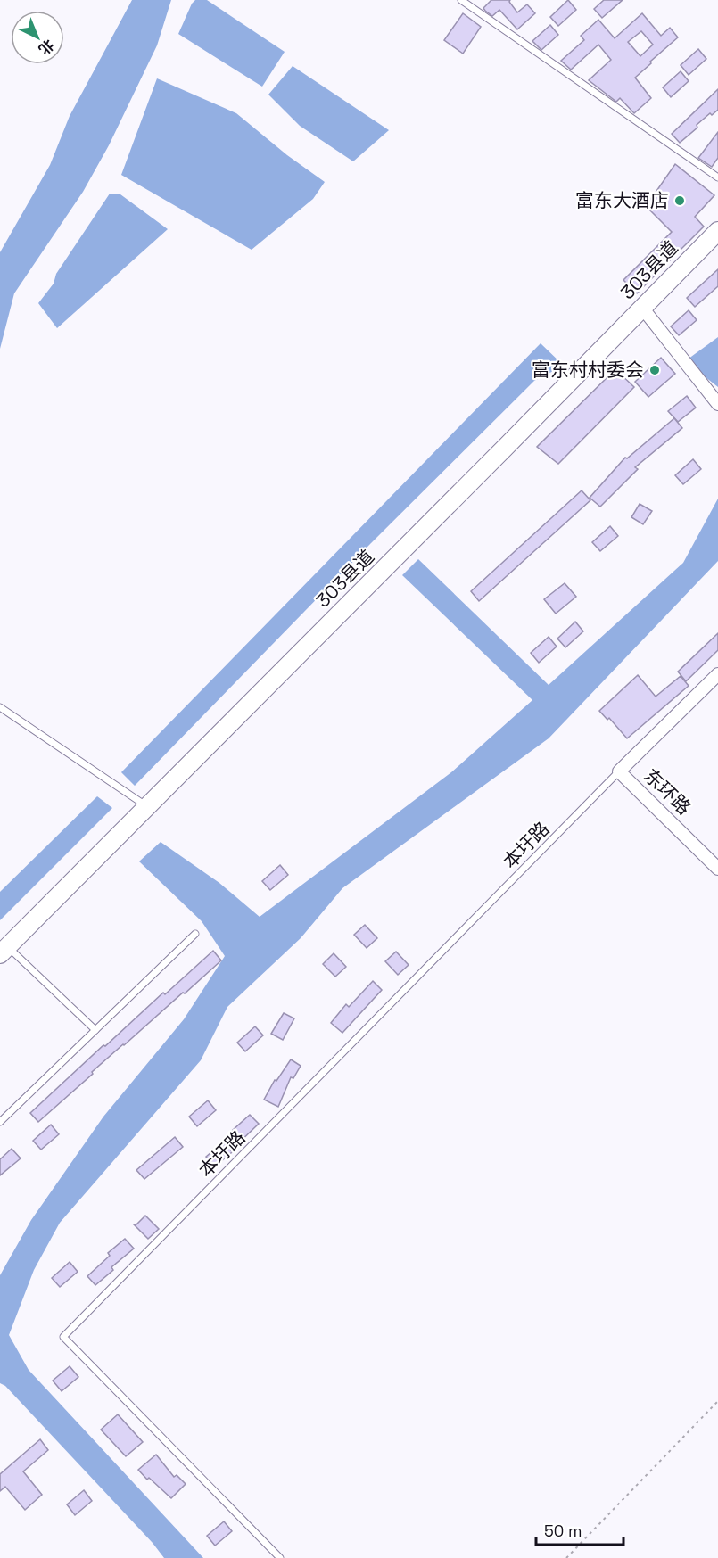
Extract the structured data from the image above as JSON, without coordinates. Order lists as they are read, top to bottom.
{
  "streets": {
    "main road": ["303县道"],
    "street": ["东环路"],
    "lane": ["本圩路"]
  },
  "crossings": [
    ["东环路", "本圩路"]
  ],
  "places": ["富东大酒店", "富东村村委会"],
  "scale_bar": "50 m",
  "north": "bottom right"
}
